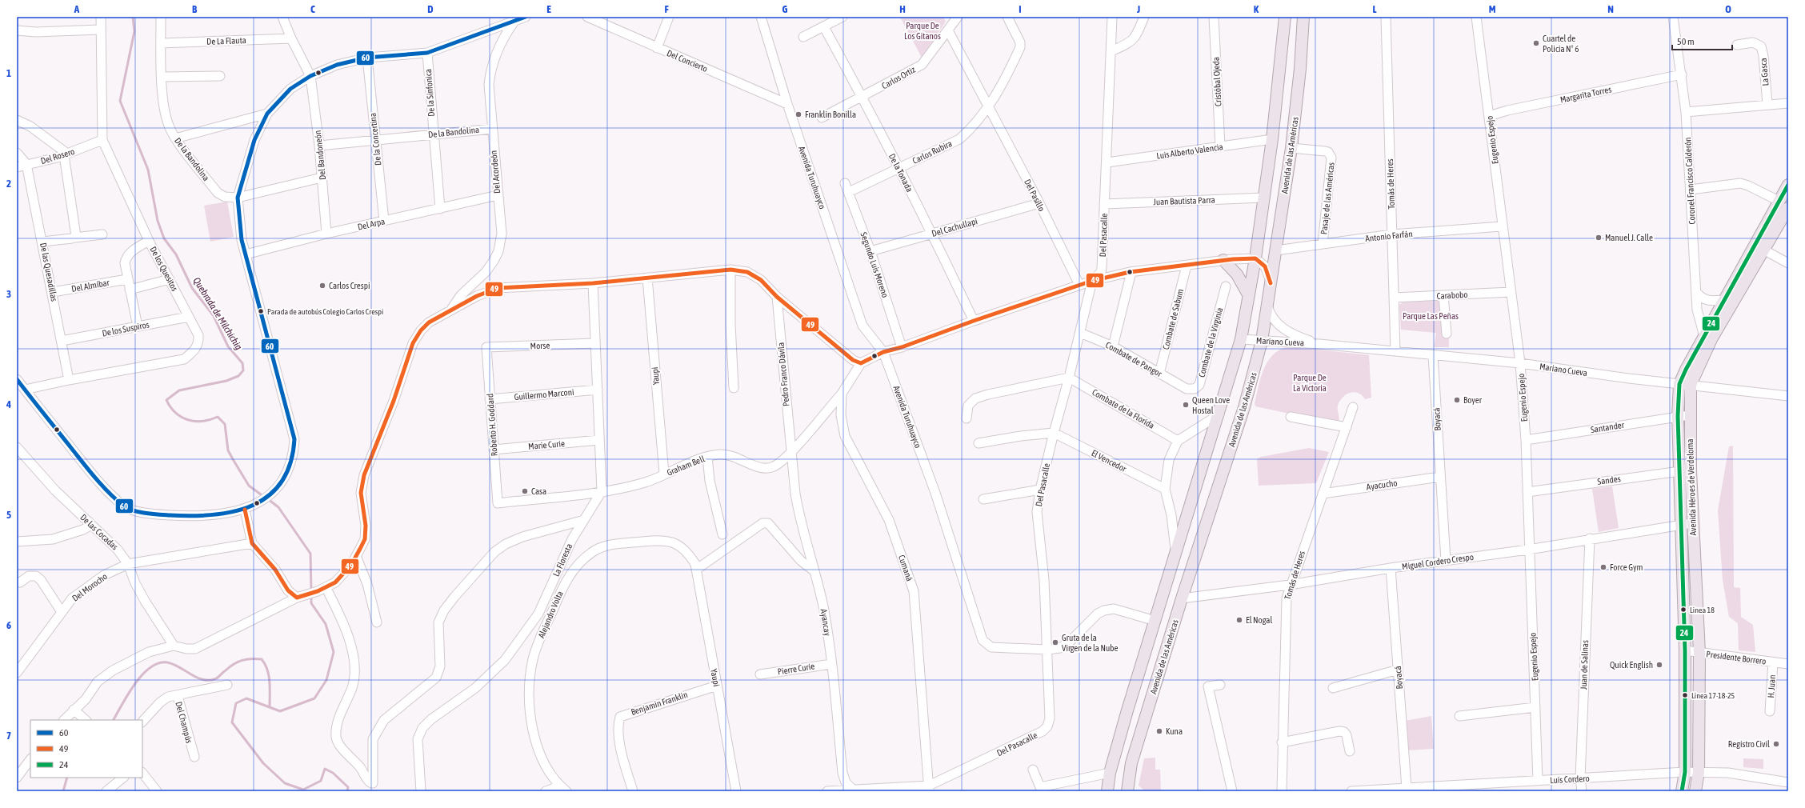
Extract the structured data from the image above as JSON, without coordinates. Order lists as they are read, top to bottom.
{
  "streets": {
    "main road": ["Avenida de las Américas", "Avenida Héroes de Verdeloma"],
    "street": [
      "De La Flauta",
      "Del Concierto",
      "La Gasca",
      "Carlos Ortiz",
      "Cristóbal Ojeda",
      "De la Sinfonica",
      "Margarita Torres",
      "De la Bandolina",
      "De la Concertina",
      "Eugenio Espejo",
      "Luis Alberto Valencia",
      "Carlos Rubira",
      "Del Bandoneón",
      "Del Rosero",
      "Del Acordeón",
      "De la Tonada",
      "Avenida Turuhuayco",
      "Coronel Francisco Calderón",
      "Tomás de Heres",
      "Del Pasillo",
      "Pasaje de las Américas",
      "Juan Bautista Parra",
      "Del Arpa",
      "Del Cachullapi",
      "Del Pasacalle",
      "Antonio Farfán",
      "Segundo Luis Moreno",
      "De los Quesitos",
      "De las Quesadillas",
      "Del Almíbar",
      "Carabobo",
      "Combate de Sabum",
      "De los Suspiros",
      "Mariano Cueva",
      "Combate de la Virginia",
      "Morse",
      "Combate de Pangor",
      "Pedro Franco Dávila",
      "Yaupi",
      "Guillermo Marconi",
      "Combate de la Florida",
      "Boyacá",
      "Roberto H. Goddard",
      "Santander",
      "Marie Curie",
      "El Vencedor",
      "Graham Bell",
      "Sandes",
      "Ayacucho",
      "De las Cocadas",
      "La Floresta",
      "Miguel Cordero Crespo",
      "Cumaná",
      "Del Morocho",
      "Alejandro Volta",
      "Ayancay",
      "Presidente Borrero",
      "Juan de Salinas",
      "Pierre Curie",
      "H. Juan",
      "Benjamin Franklin",
      "Del Champús",
      "Luis Cordero"
    ]
  },
  "crossings": [
    ["De La Flauta", "De la Bandolina"],
    ["De La Flauta", "Del Bandoneón"],
    ["Del Concierto", "Avenida Turuhuayco"],
    ["Carlos Ortiz", "De la Tonada"],
    ["Carlos Ortiz", "Del Pasillo"],
    ["Cristóbal Ojeda", "Luis Alberto Valencia"],
    ["De la Sinfonica", "De la Bandolina"],
    ["De la Sinfonica", "Del Arpa"],
    ["Margarita Torres", "Eugenio Espejo"],
    ["Margarita Torres", "Coronel Francisco Calderón"],
    ["De la Bandolina", "De la Concertina"],
    ["De la Bandolina", "Del Bandoneón"],
    ["De la Bandolina", "Del Acordeón"],
    ["De la Concertina", "Del Arpa"],
    ["Eugenio Espejo", "Antonio Farfán"],
    ["Eugenio Espejo", "Carabobo"],
    ["Eugenio Espejo", "Mariano Cueva"],
    ["Eugenio Espejo", "Santander"],
    ["Eugenio Espejo", "Sandes"],
    ["Eugenio Espejo", "Miguel Cordero Crespo"],
    ["Eugenio Espejo", "Luis Cordero"],
    ["Luis Alberto Valencia", "Del Pasacalle"],
    ["Carlos Rubira", "De la Tonada"],
    ["Carlos Rubira", "Del Pasillo"],
    ["Carlos Rubira", "Segundo Luis Moreno"],
    ["Del Bandoneón", "Del Arpa"],
    ["Avenida de las Américas", "Pasaje de las Américas"],
    ["Avenida de las Américas", "Antonio Farfán"],
    ["Avenida de las Américas", "Mariano Cueva"],
    ["Avenida de las Américas", "Miguel Cordero Crespo"],
    ["Del Rosero", "De los Quesitos"],
    ["Del Rosero", "De las Quesadillas"],
    ["Del Acordeón", "Del Arpa"],
    ["De la Tonada", "Del Cachullapi"],
    ["Avenida Turuhuayco", "Del Pasacalle"],
    ["Coronel Francisco Calderón", "Avenida Héroes de Verdeloma"],
    ["Tomás de Heres", "Antonio Farfán"],
    ["Tomás de Heres", "Carabobo"],
    ["Tomás de Heres", "Mariano Cueva"],
    ["Tomás de Heres", "Ayacucho"],
    ["Tomás de Heres", "Miguel Cordero Crespo"],
    ["Del Pasillo", "Del Cachullapi"],
    ["Pasaje de las Américas", "Antonio Farfán"],
    ["Juan Bautista Parra", "Del Pasacalle"],
    ["Del Cachullapi", "Segundo Luis Moreno"],
    ["Del Pasacalle", "Combate de Pangor"],
    ["Del Pasacalle", "Combate de la Florida"],
    ["Del Pasacalle", "El Vencedor"],
    ["Del Pasacalle", "Cumaná"],
    ["Del Pasacalle", "Ayancay"],
    ["De los Quesitos", "De las Quesadillas"],
    ["De los Quesitos", "De los Suspiros"],
    ["De las Quesadillas", "Del Almíbar"],
    ["De las Quesadillas", "De los Suspiros"],
    ["Combate de Sabum", "Combate de Pangor"],
    ["Mariano Cueva", "Boyacá"],
    ["Mariano Cueva", "Avenida Héroes de Verdeloma"],
    ["Combate de la Virginia", "Combate de Pangor"],
    ["Morse", "Roberto H. Goddard"],
    ["Pedro Franco Dávila", "Graham Bell"],
    ["Pedro Franco Dávila", "Ayancay"],
    ["Yaupi", "Graham Bell"],
    ["Yaupi", "Alejandro Volta"],
    ["Yaupi", "Benjamin Franklin"],
    ["Guillermo Marconi", "Roberto H. Goddard"],
    ["Boyacá", "Ayacucho"],
    ["Boyacá", "Miguel Cordero Crespo"],
    ["Boyacá", "Luis Cordero"],
    ["Roberto H. Goddard", "Marie Curie"],
    ["Roberto H. Goddard", "Graham Bell"],
    ["Santander", "Avenida Héroes de Verdeloma"],
    ["Graham Bell", "La Floresta"],
    ["Graham Bell", "Cumaná"],
    ["Graham Bell", "Ayancay"],
    ["Sandes", "Avenida Héroes de Verdeloma"],
    ["Avenida Héroes de Verdeloma", "Miguel Cordero Crespo"],
    ["Avenida Héroes de Verdeloma", "Presidente Borrero"],
    ["Avenida Héroes de Verdeloma", "Luis Cordero"],
    ["De las Cocadas", "Del Morocho"],
    ["Miguel Cordero Crespo", "Juan de Salinas"],
    ["Ayancay", "Pierre Curie"],
    ["Presidente Borrero", "H. Juan"],
    ["Juan de Salinas", "Luis Cordero"]
  ],
  "water": ["Quebrada de Milchichig"],
  "parks": ["Parque De Los Gitanos", "Parque Las Peñas", "Parque De La Victoria"],
  "places": [
    "Cuartel de Policia N° 6",
    "Franklin Bonilla",
    "Manuel J. Calle",
    "Carlos Crespi",
    "Parada de autobús Colegio Carlos Crespi",
    "Boyer",
    "Queen Love Hostal",
    "Casa",
    "Force Gym",
    "Linea 18",
    "El Nogal",
    "Gruta de la Virgen de la Nube",
    "Quick English",
    "Linea 17-18-25",
    "Kuna",
    "Registro Civil"
  ],
  "lines": ["transit line 60", "transit line 24", "transit line 49"],
  "legend": ["60", "49", "24"],
  "scale_bar": "50 m",
  "grid": {
    "columns": [
      "A",
      "B",
      "C",
      "D",
      "E",
      "F",
      "G",
      "H",
      "I",
      "J",
      "K",
      "L",
      "M",
      "N",
      "O"
    ],
    "rows": [
      "1",
      "2",
      "3",
      "4",
      "5",
      "6",
      "7"
    ]
  }
}
